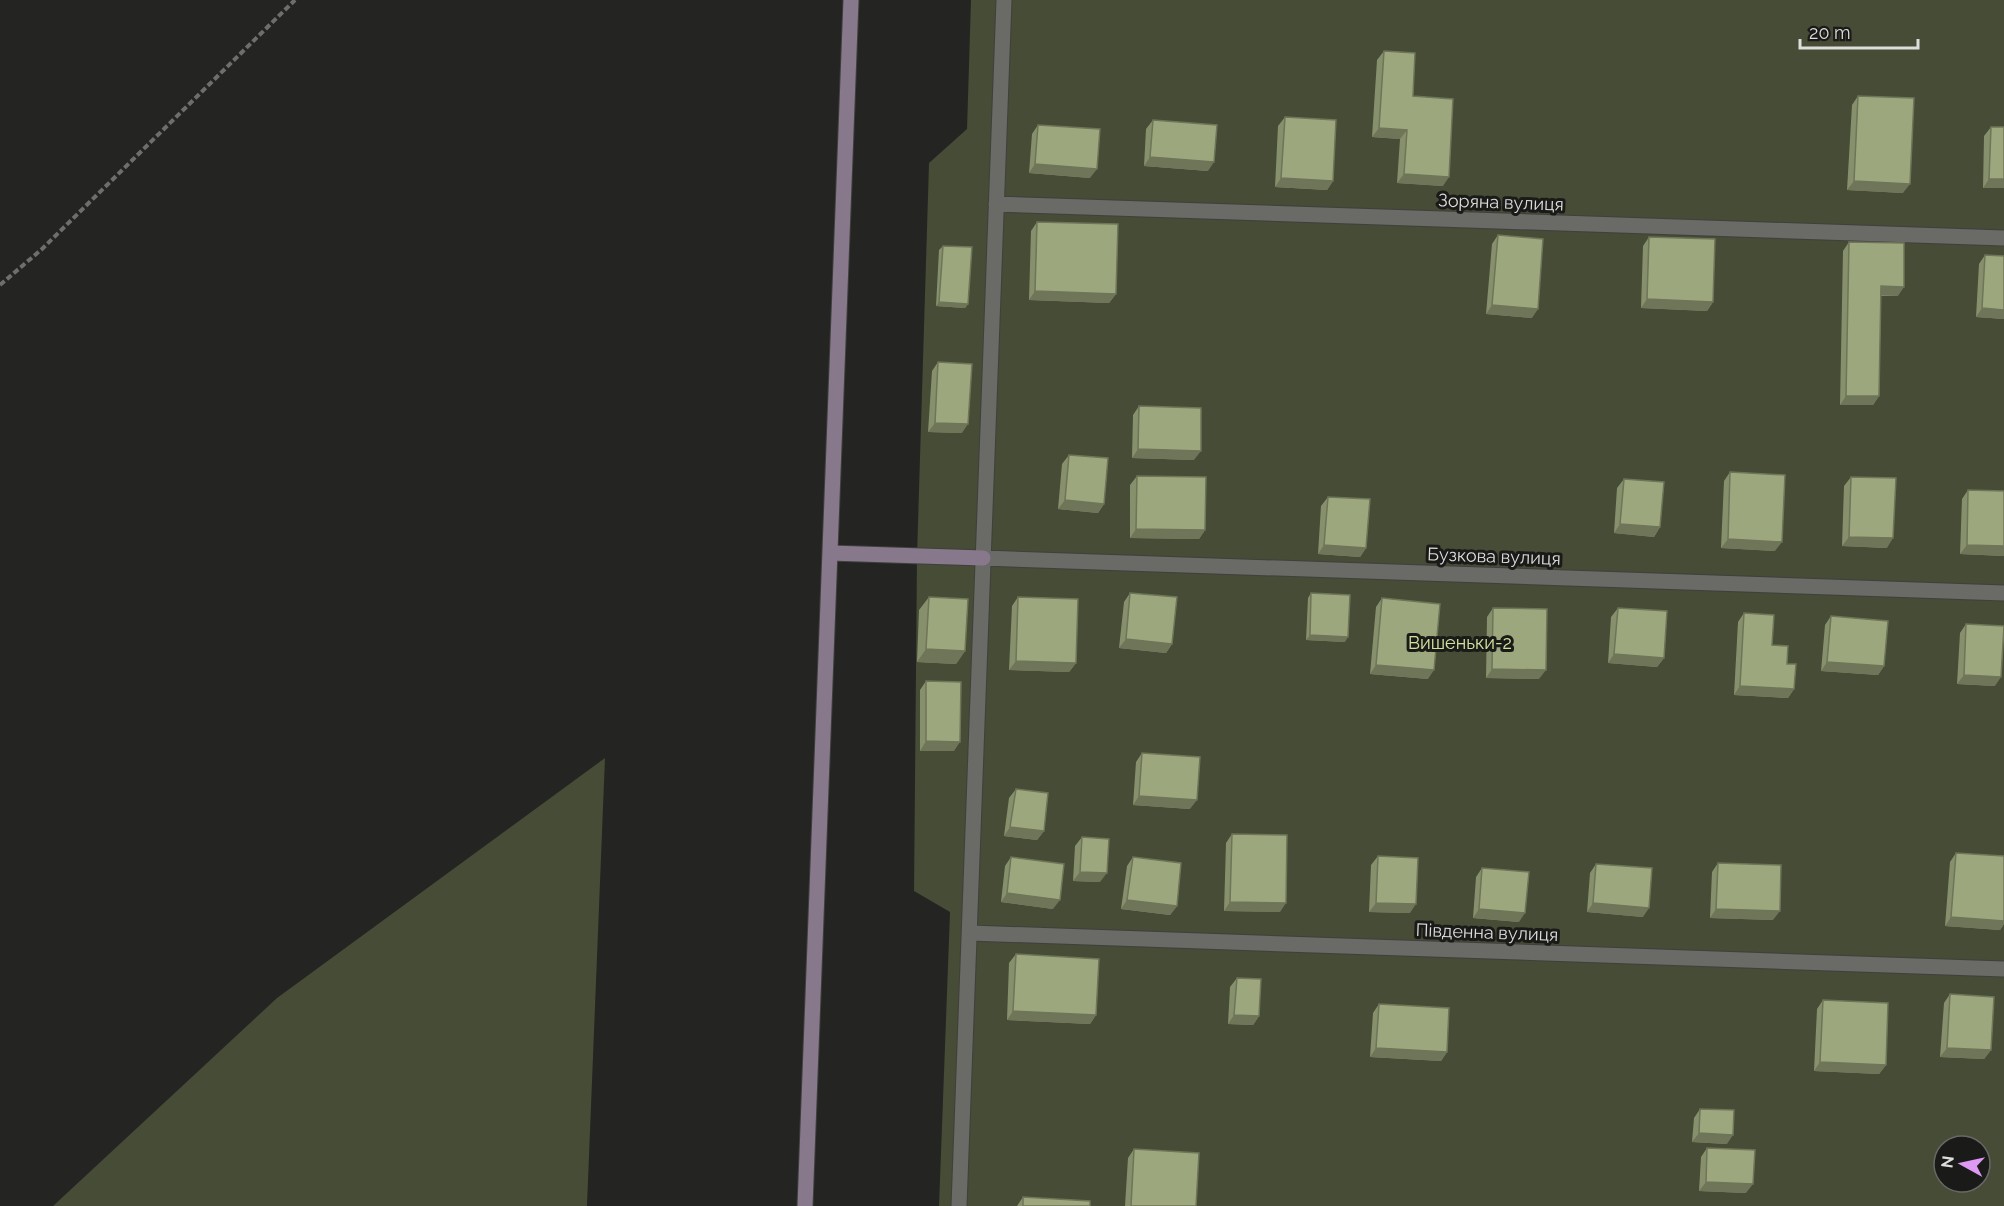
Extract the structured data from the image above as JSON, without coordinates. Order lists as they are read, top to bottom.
{
  "streets": {
    "street": ["Зоряна вулиця", "Бузкова вулиця", "Південна вулиця"]
  },
  "parks": ["Вишеньки-2"],
  "scale_bar": "20 m",
  "north": "left"
}
